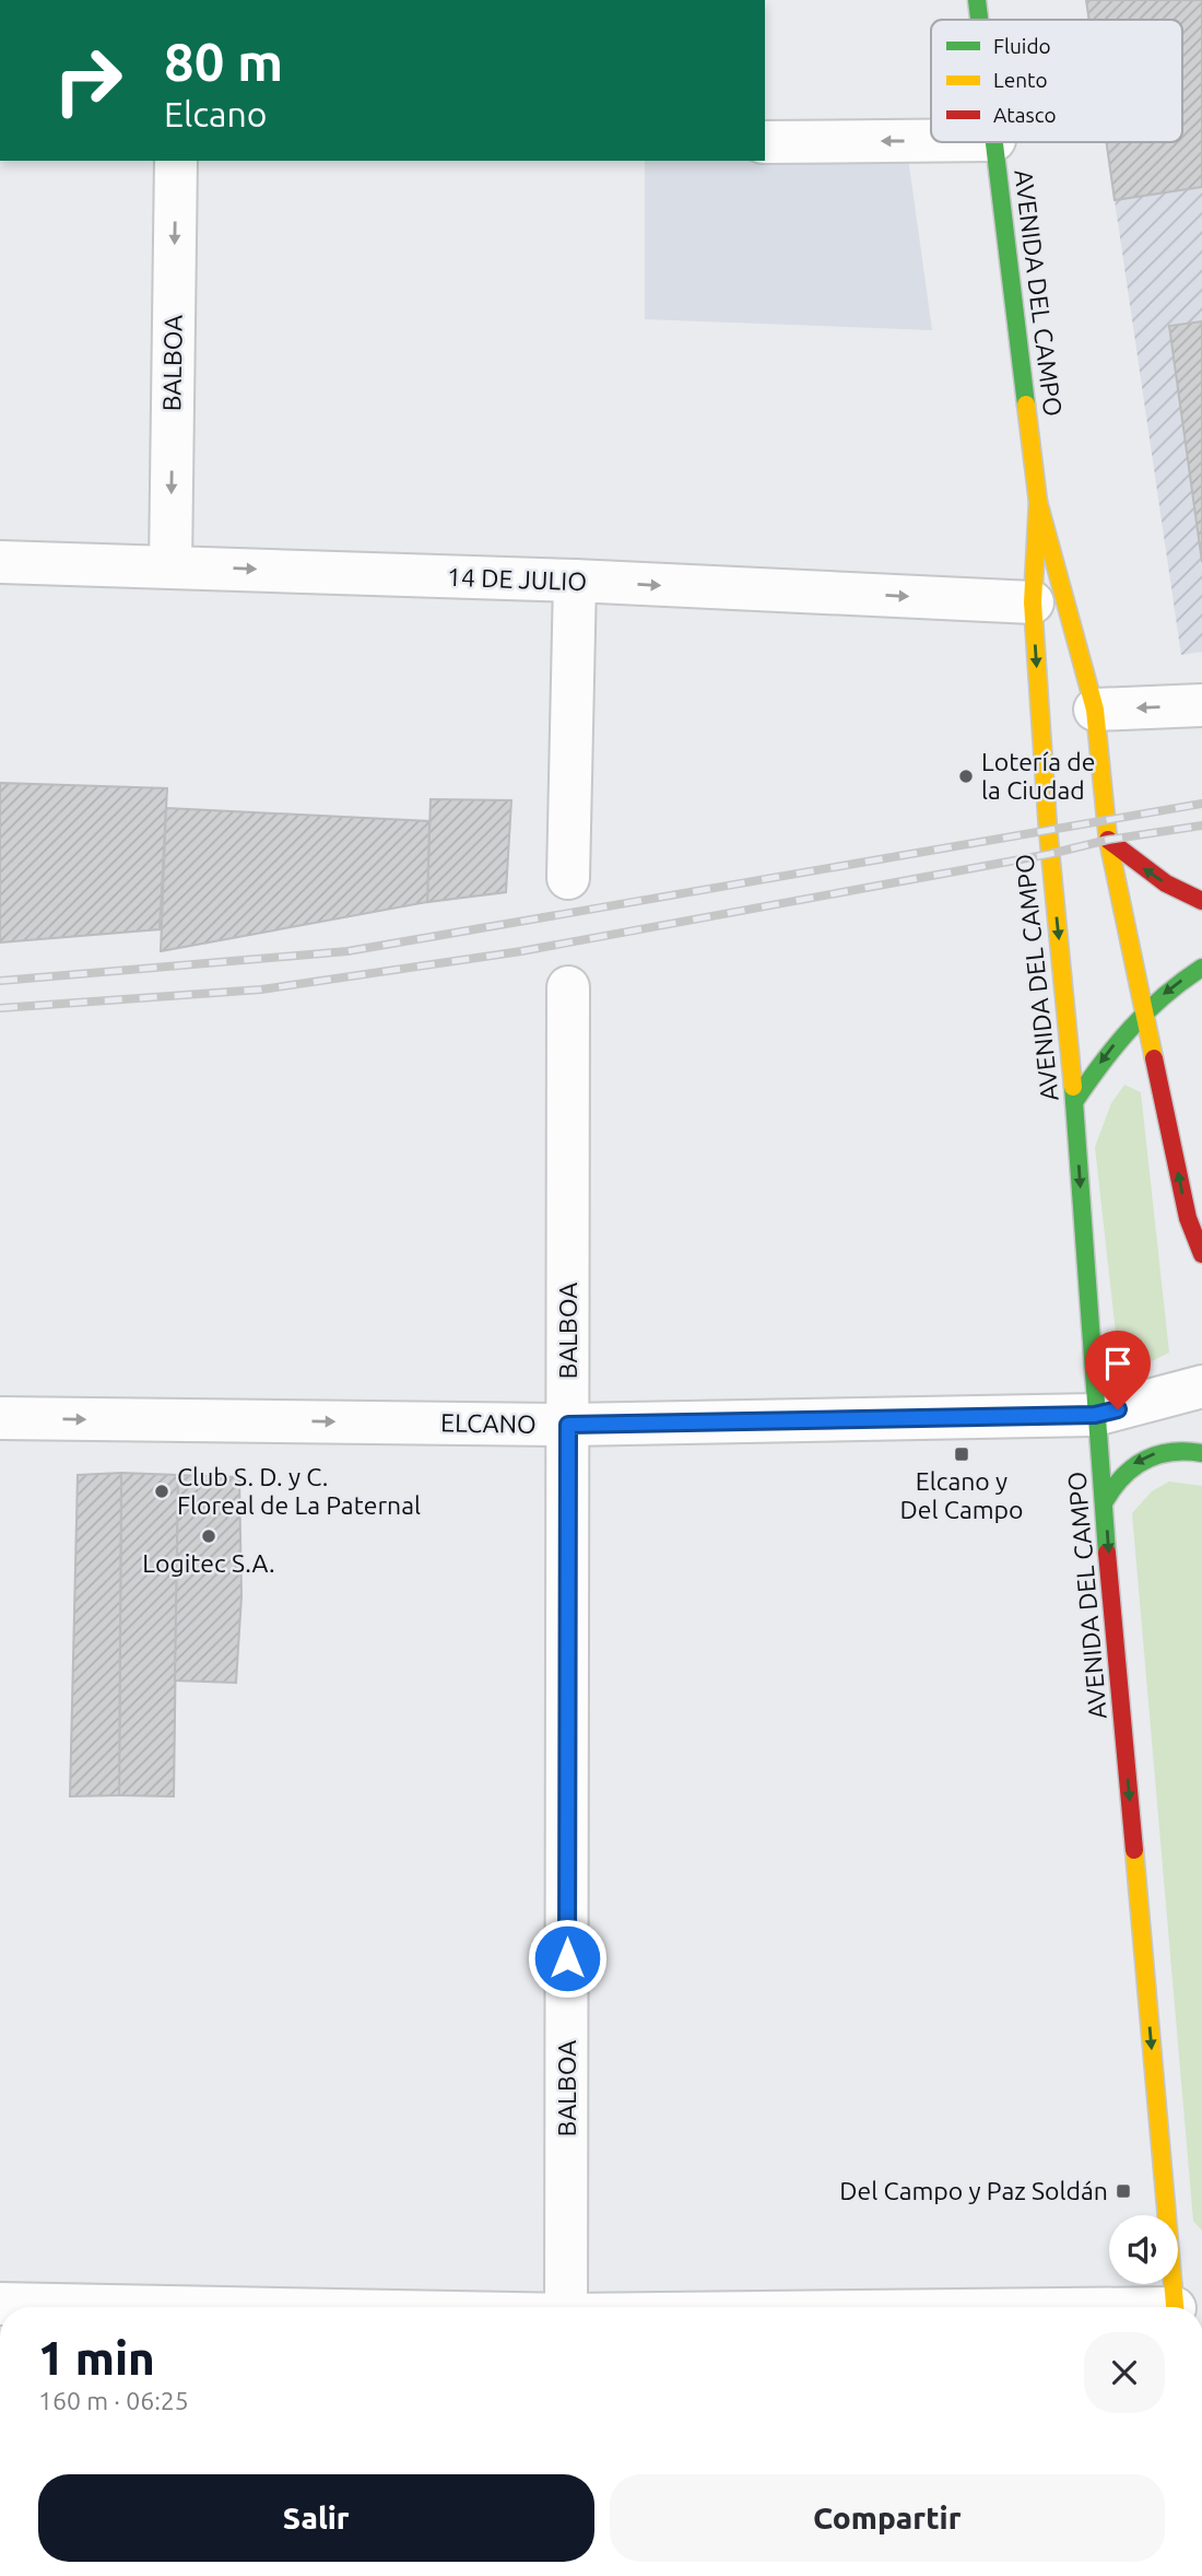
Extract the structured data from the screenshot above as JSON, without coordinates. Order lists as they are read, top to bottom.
{
  "streets": {
    "main road": ["AVENIDA DEL CAMPO"],
    "street": ["BALBOA", "14 DE JULIO", "ELCANO"]
  },
  "crossings": [
    ["AVENIDA DEL CAMPO", "14 DE JULIO"],
    ["AVENIDA DEL CAMPO", "ELCANO"],
    ["BALBOA", "14 DE JULIO"],
    ["BALBOA", "ELCANO"]
  ],
  "one_way": ["14 DE JULIO", "ELCANO"],
  "places": {
    "other": ["Lotería de la Ciudad", "Club S. D. y C. Floreal de La Paternal", "Logitec S.A."],
    "transit": ["Elcano y Del Campo", "Del Campo y Paz Soldán"]
  },
  "legend": ["Fluido", "Lento", "Atasco"],
  "page": {
    "turn": ["80 m", "Elcano"],
    "heading": ["1 min", "160 m · 06:25"],
    "buttons": ["Salir", "Compartir"]
  }
}
